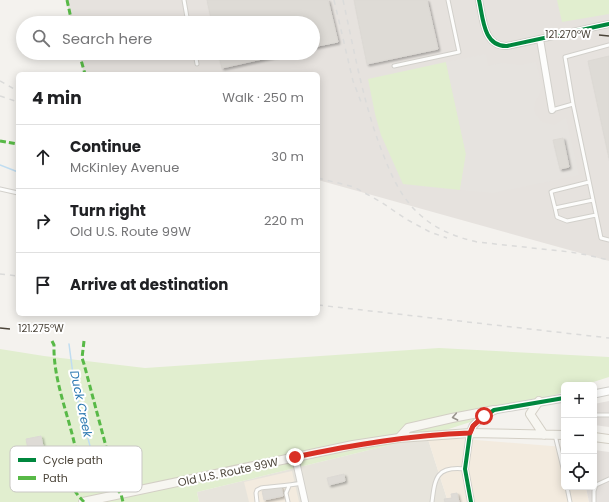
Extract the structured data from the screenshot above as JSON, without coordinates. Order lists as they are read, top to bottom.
{
  "streets": {
    "main road": ["Old U.S. Route 99W"]
  },
  "water": ["Duck Creek"],
  "legend": ["Cycle path", "Path"],
  "page": {
    "search": "Search here",
    "heading": ["4 min", "Walk · 250 m"],
    "list": [
      ["Continue", "McKinley Avenue", "30 m"],
      ["Turn right", "Old U.S. Route 99W", "220 m"],
      "Arrive at destination"
    ],
    "map_buttons": ["+", "−"]
  },
  "coordinates": ["121.270°W", "121.275°W"]
}
